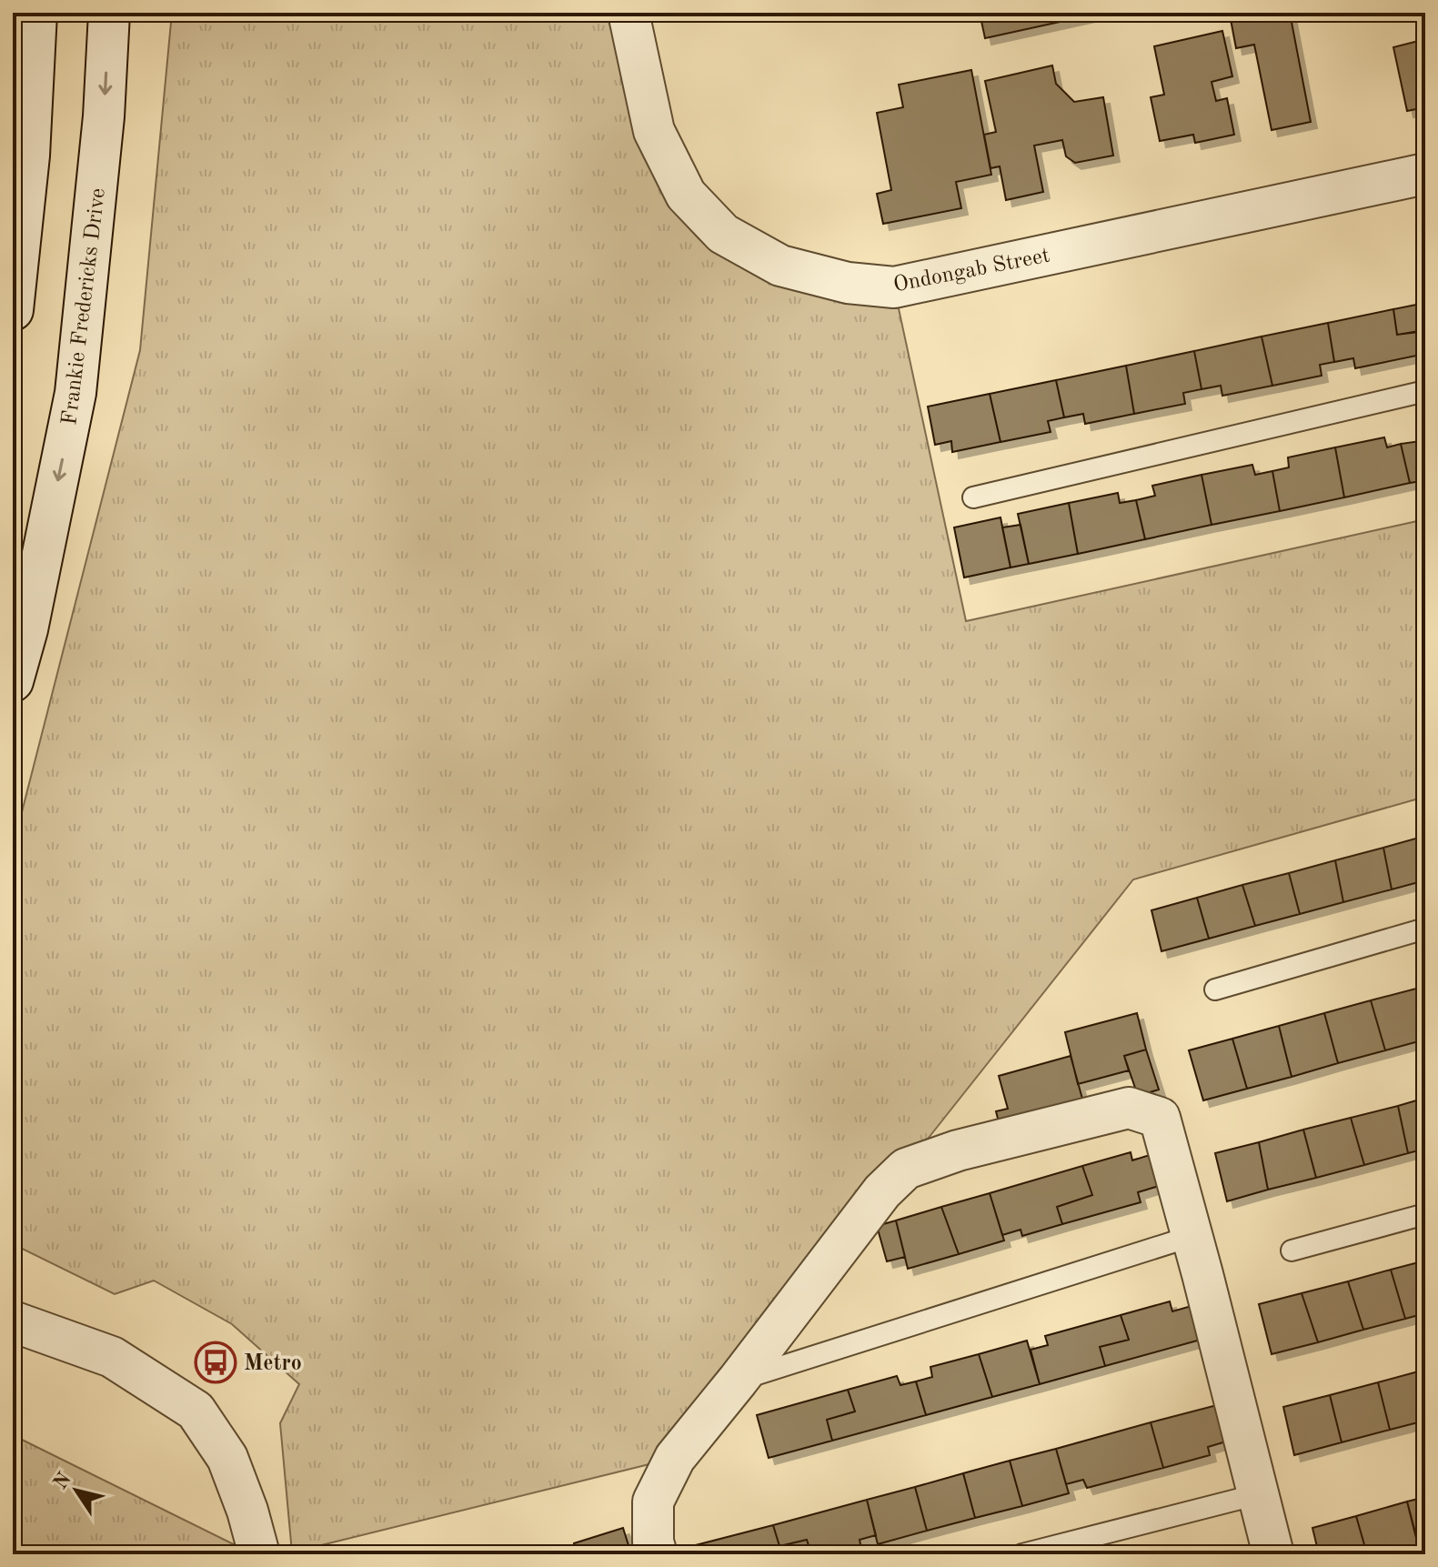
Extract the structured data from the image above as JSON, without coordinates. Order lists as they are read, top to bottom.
{
  "streets": {
    "street": ["Ondongab Street", "Frankie Fredericks Drive"]
  },
  "places": {
    "bus stop": ["Metro"]
  },
  "north": "top left"
}
